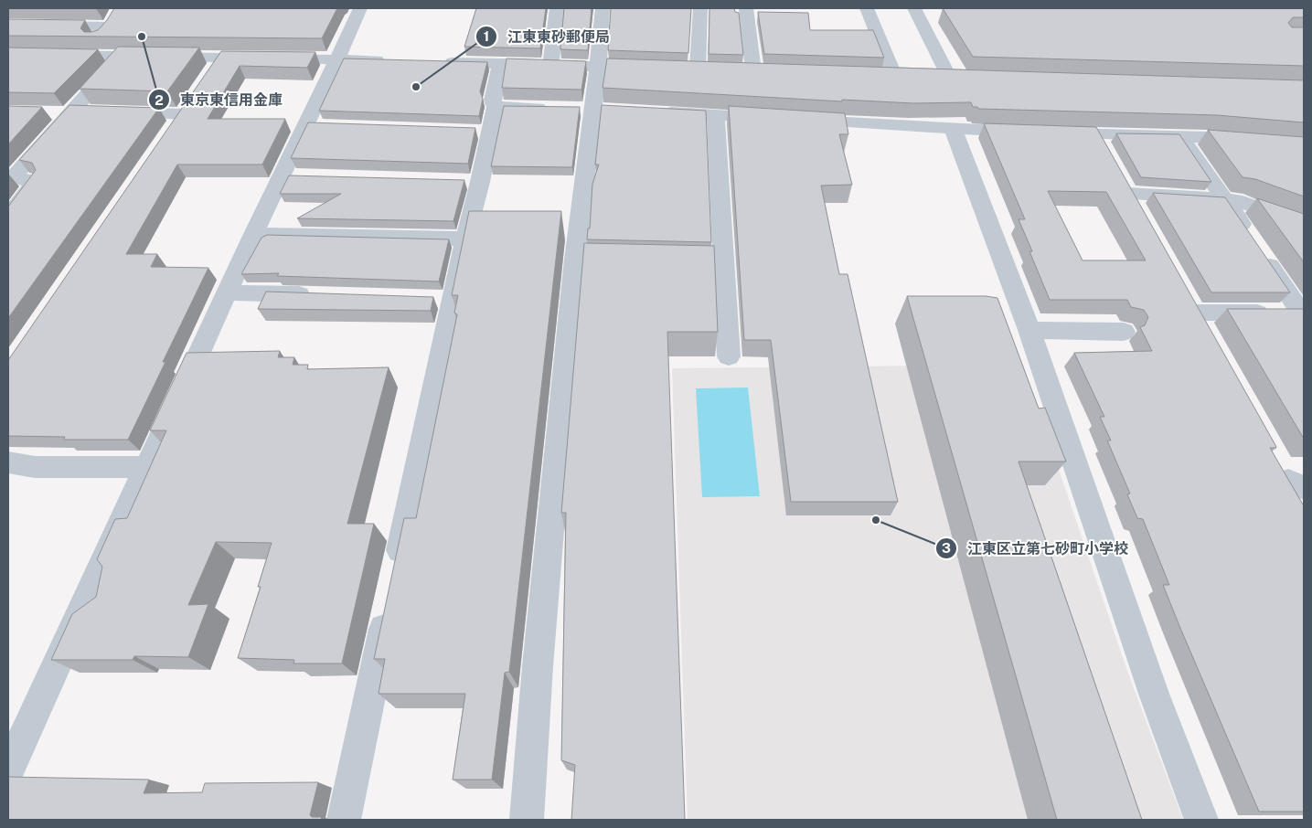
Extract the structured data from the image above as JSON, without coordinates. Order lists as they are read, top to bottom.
{
  "places": ["東京東信用金庫", "江東東砂郵便局", "江東区立第七砂町小学校"]
}
